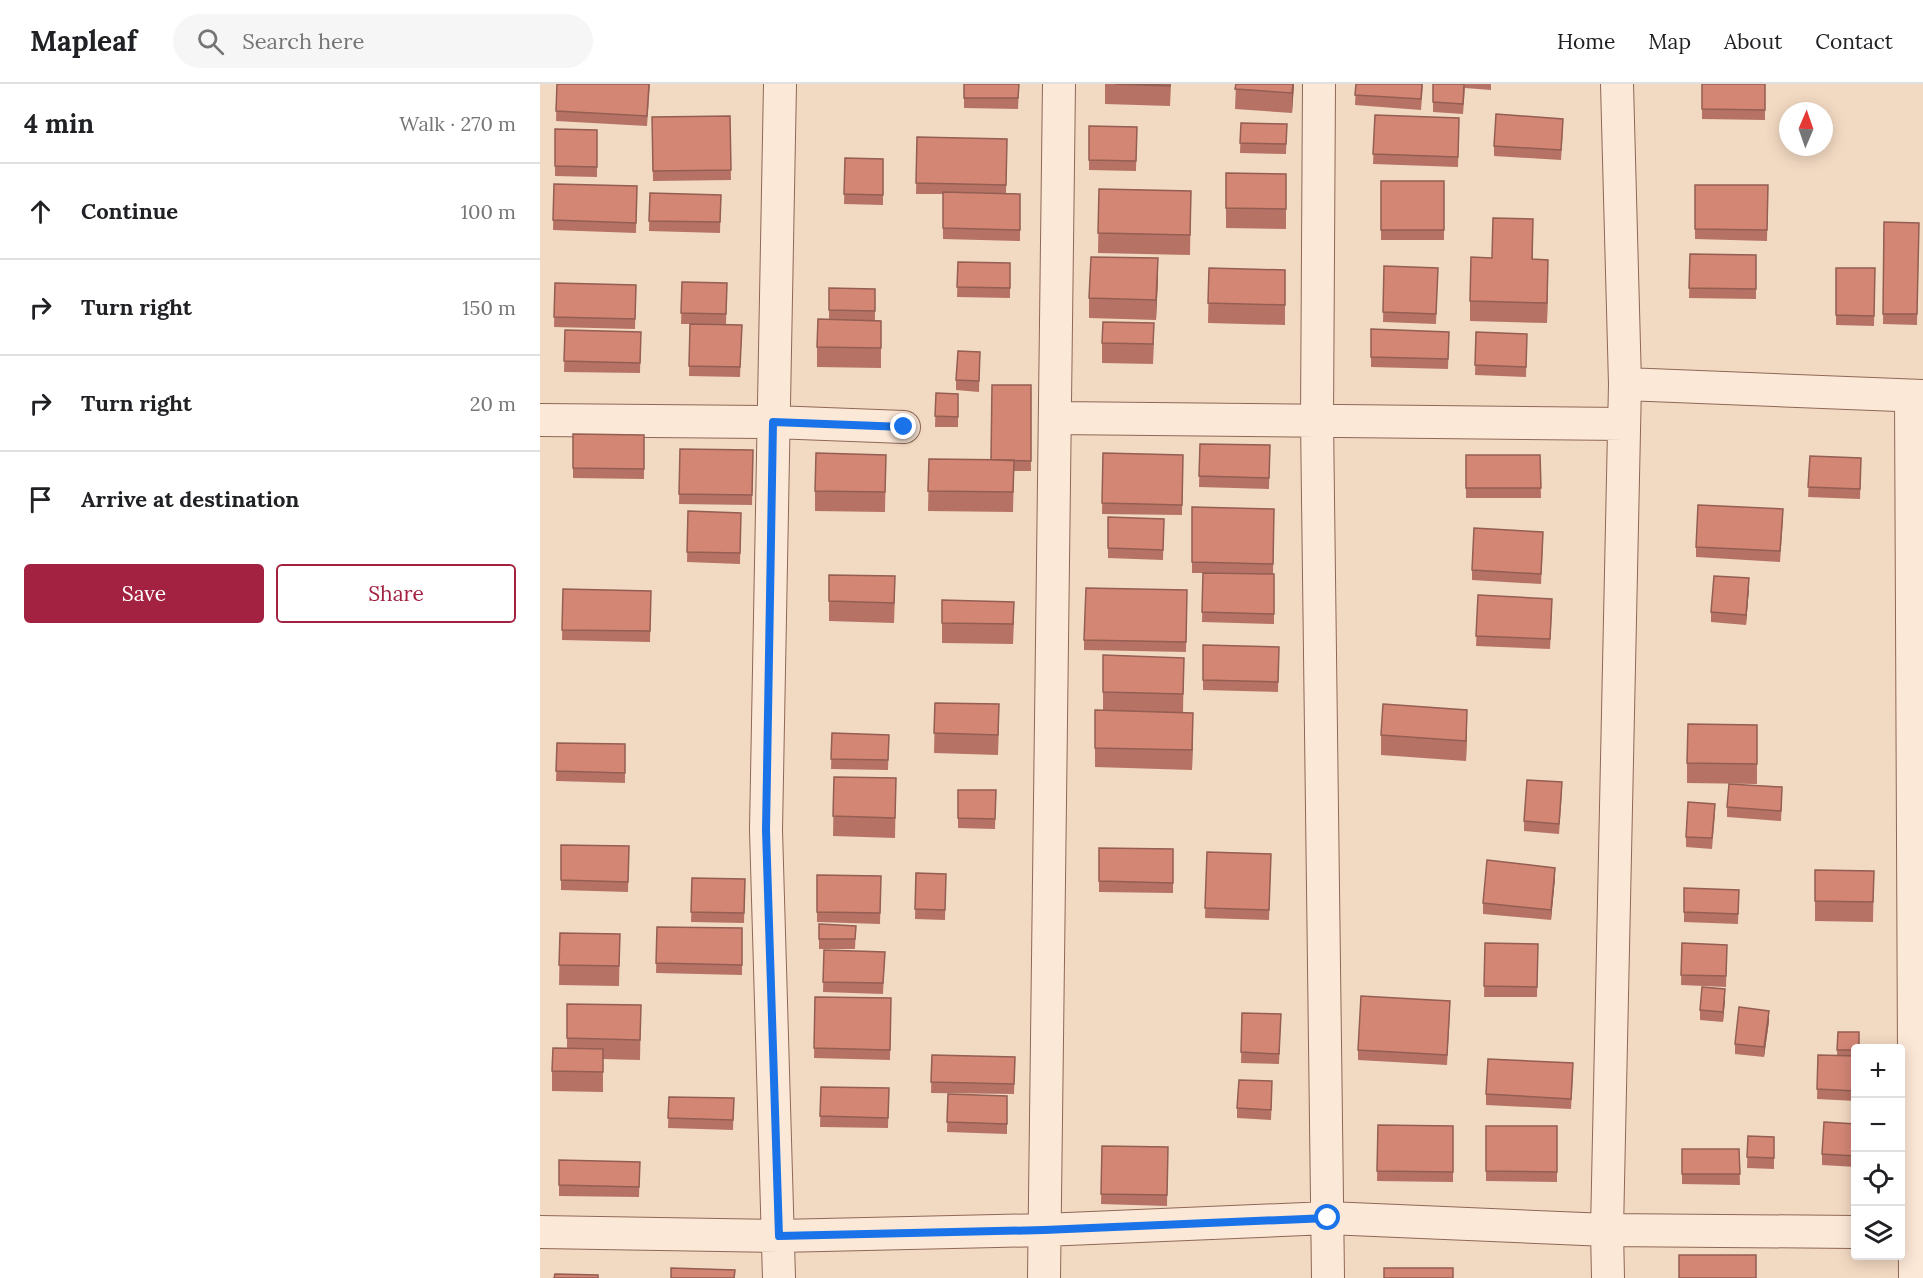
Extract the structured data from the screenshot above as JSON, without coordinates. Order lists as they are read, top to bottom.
{
  "north": "top",
  "page": {
    "header": "Mapleaf",
    "search": "Search here",
    "nav": [
      "Home",
      "Map",
      "About",
      "Contact"
    ],
    "heading": ["4 min", "Walk · 270 m"],
    "list": [
      ["Continue", "100 m"],
      ["Turn right", "150 m"],
      ["Turn right", "20 m"],
      "Arrive at destination"
    ],
    "buttons": ["Save", "Share"],
    "map_buttons": ["+", "−"]
  }
}
